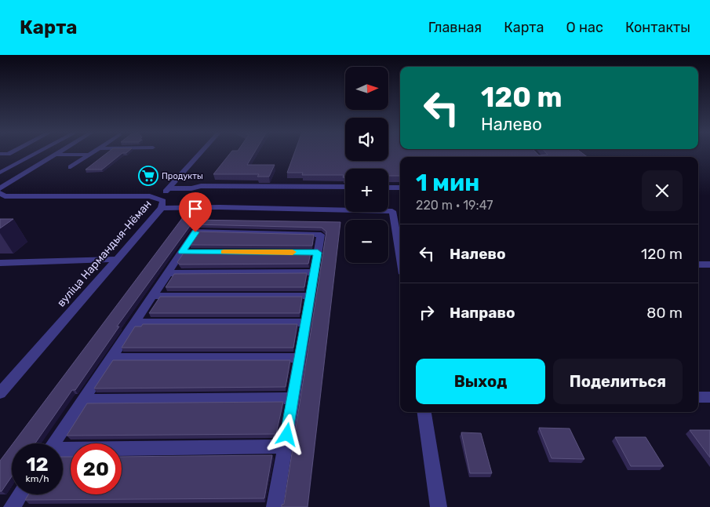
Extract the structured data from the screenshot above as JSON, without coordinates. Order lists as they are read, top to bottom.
{
  "streets": {
    "street": ["вуліца Нармандыя-Нёман"]
  },
  "places": {
    "supermarket": ["Продукты"]
  },
  "north": "right",
  "page": {
    "header": "Карта",
    "nav": [
      "Главная",
      "Карта",
      "О нас",
      "Контакты"
    ],
    "map_buttons": ["+", "−"],
    "turn": ["120 m", "Налево"],
    "heading": ["1 мин", "220 m · 19:47"],
    "list": [
      {
        "name": "Налево",
        "value": "120 m"
      },
      {
        "name": "Направо",
        "value": "80 m"
      }
    ],
    "buttons": ["Выход", "Поделиться"],
    "speed": "12 km/h",
    "limit": "20"
  }
}
